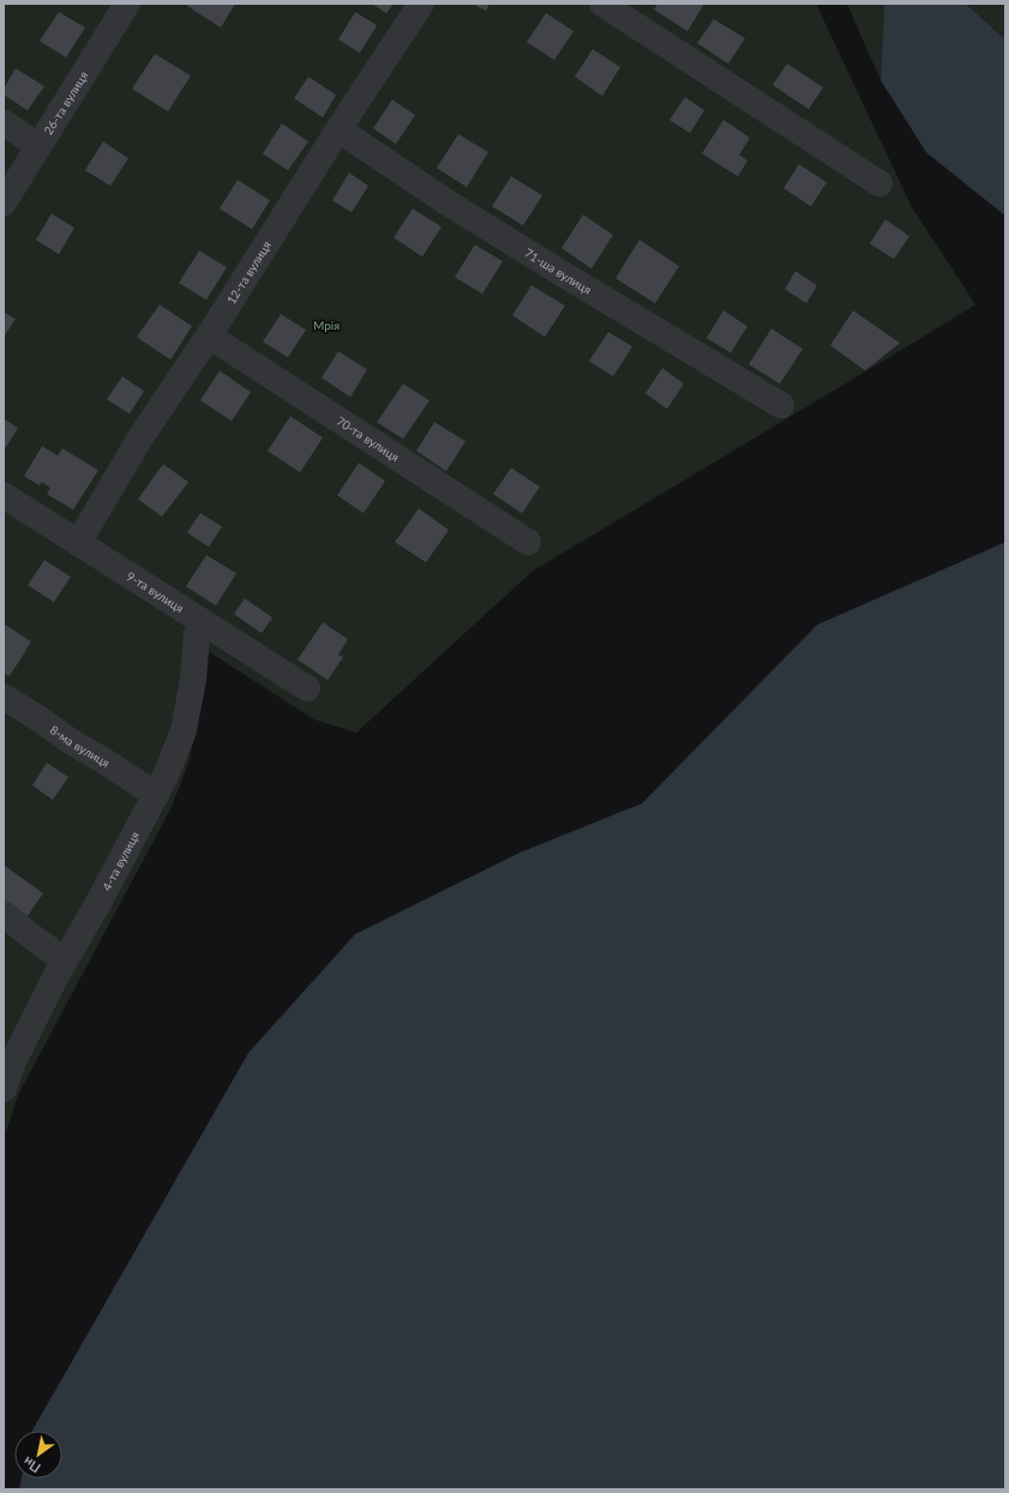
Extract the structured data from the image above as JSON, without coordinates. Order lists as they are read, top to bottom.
{
  "streets": {
    "street": [
      "26-та вулиця",
      "71-ша вулиця",
      "12-та вулиця",
      "70-та вулиця",
      "9-та вулиця",
      "8-ма вулиця",
      "4-та вулиця"
    ]
  },
  "crossings": [
    ["71-ша вулиця", "12-та вулиця"],
    ["12-та вулиця", "70-та вулиця"],
    ["12-та вулиця", "9-та вулиця"],
    ["9-та вулиця", "4-та вулиця"],
    ["8-ма вулиця", "4-та вулиця"]
  ],
  "parks": ["Мрія"],
  "north": "bottom left"
}
